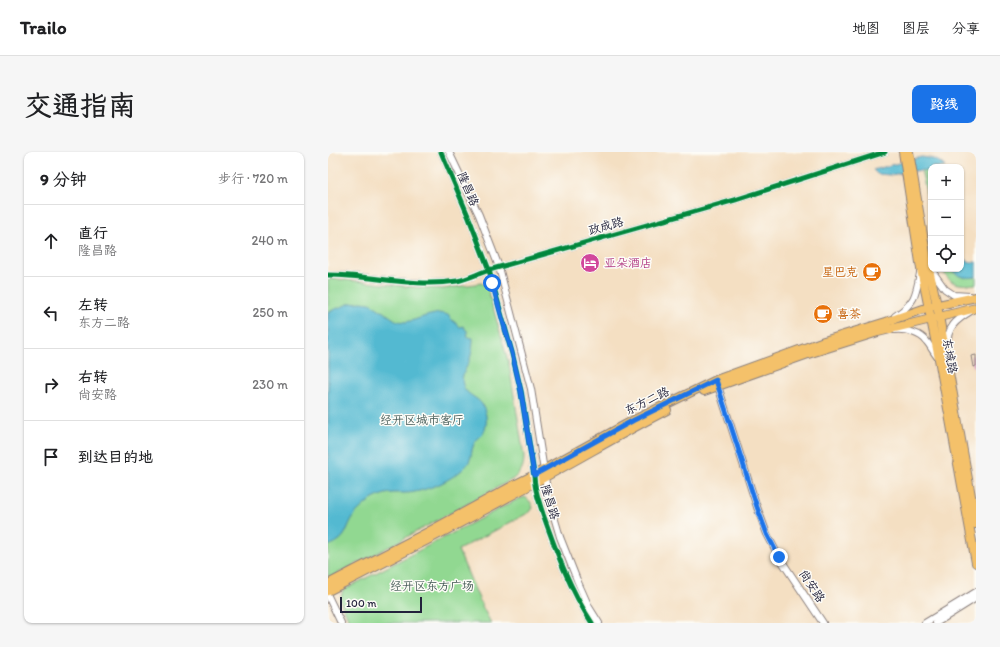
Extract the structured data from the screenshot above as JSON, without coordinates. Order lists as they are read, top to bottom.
{
  "streets": {
    "main road": ["东城路", "东方二路"],
    "street": ["隆昌路", "政成路", "尚安路"]
  },
  "crossings": [
    ["隆昌路", "政成路"],
    ["隆昌路", "东方二路"],
    ["东城路", "东方二路"],
    ["东方二路", "尚安路"]
  ],
  "parks": ["经开区城市客厅", "经开区东方广场"],
  "places": {
    "hotel": ["亚朵酒店"],
    "cafe": ["星巴克", "喜茶"]
  },
  "scale_bar": "100 m",
  "page": {
    "header": "Trailo",
    "nav": ["地图", "图层", "分享"],
    "buttons": "路线",
    "title": "交通指南",
    "heading": ["9 分钟", "步行 · 720 m"],
    "map_buttons": ["+", "−"],
    "list": [
      ["直行", "隆昌路", "240 m"],
      ["左转", "东方二路", "250 m"],
      ["右转", "尚安路", "230 m"],
      "到达目的地"
    ],
    "scale": "100 m"
  }
}
